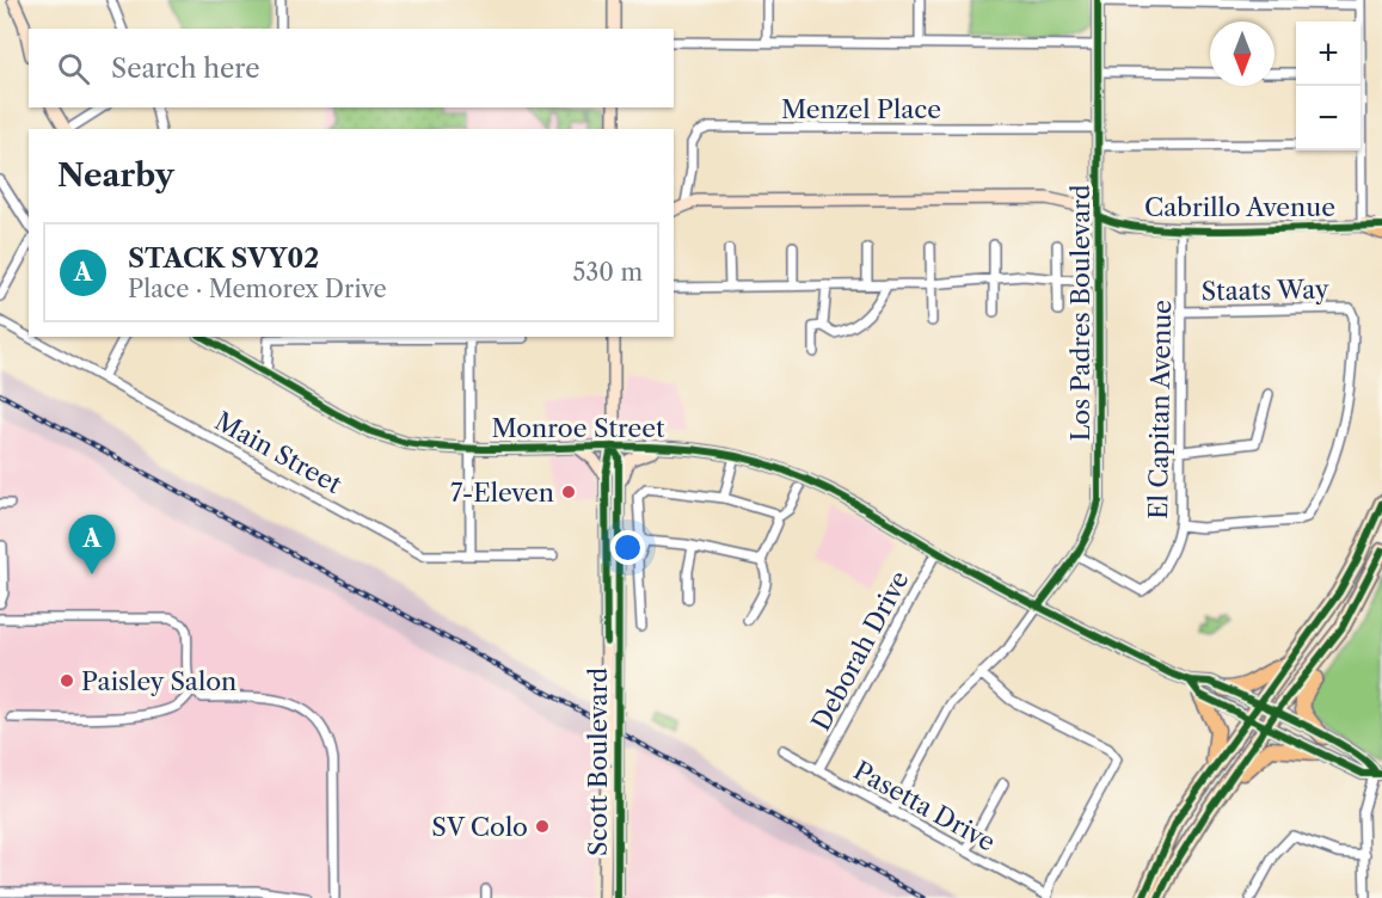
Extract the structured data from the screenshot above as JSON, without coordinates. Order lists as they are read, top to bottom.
{
  "streets": {
    "main road": [
      "Cabrillo Avenue",
      "Los Padres Boulevard",
      "Monroe Street",
      "Scott Boulevard"
    ],
    "street": [
      "Menzel Place",
      "Staats Way",
      "El Capitan Avenue",
      "Main Street",
      "Deborah Drive",
      "Pasetta Drive"
    ]
  },
  "crossings": [
    ["Menzel Place", "Cabrillo Avenue"],
    ["Menzel Place", "Los Padres Boulevard"],
    ["Cabrillo Avenue", "Los Padres Boulevard"],
    ["Cabrillo Avenue", "El Capitan Avenue"],
    ["Staats Way", "El Capitan Avenue"],
    ["Los Padres Boulevard", "El Capitan Avenue"],
    ["Los Padres Boulevard", "Monroe Street"],
    ["Los Padres Boulevard", "Pasetta Drive"],
    ["Monroe Street", "Deborah Drive"],
    ["Monroe Street", "Scott Boulevard"],
    ["Deborah Drive", "Pasetta Drive"]
  ],
  "places": ["7-Eleven", "Paisley Salon", "SV Colo"],
  "north": "bottom",
  "page": {
    "map_buttons": ["+", "−"],
    "search": "Search here",
    "heading": "Nearby",
    "list": [
      {
        "mark": "A",
        "name": "STACK SVY02",
        "note": "Place · Memorex Drive",
        "value": "530 m"
      }
    ],
    "pins": "A"
  }
}
